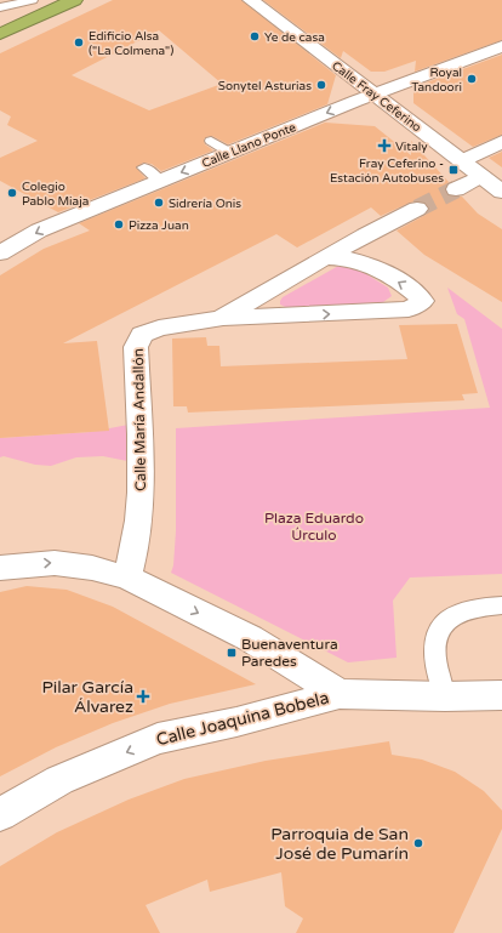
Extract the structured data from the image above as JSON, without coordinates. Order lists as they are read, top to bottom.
{
  "streets": {
    "street": [
      "Calle Fray Ceferino",
      "Calle Llano Ponte",
      "Calle María Andallón",
      "Calle Joaquina Bobela"
    ]
  },
  "crossings": [
    ["Calle Fray Ceferino", "Calle Llano Ponte"]
  ],
  "one_way": ["Calle Llano Ponte"],
  "parks": ["Plaza Eduardo Úrculo"],
  "places": {
    "other": [
      "Ye de casa",
      "Edificio Alsa (\"La Colmena\")",
      "Royal Tandoori",
      "Sonytel Asturias",
      "Colegio Pablo Miaja",
      "Sidrería Onis",
      "Pizza Juan",
      "Parroquia de San José de Pumarín"
    ],
    "health": ["Vitaly", "Pilar García Álvarez"],
    "transit": ["Fray Ceferino - Estación Autobuses", "Buenaventura Paredes"]
  }
}
